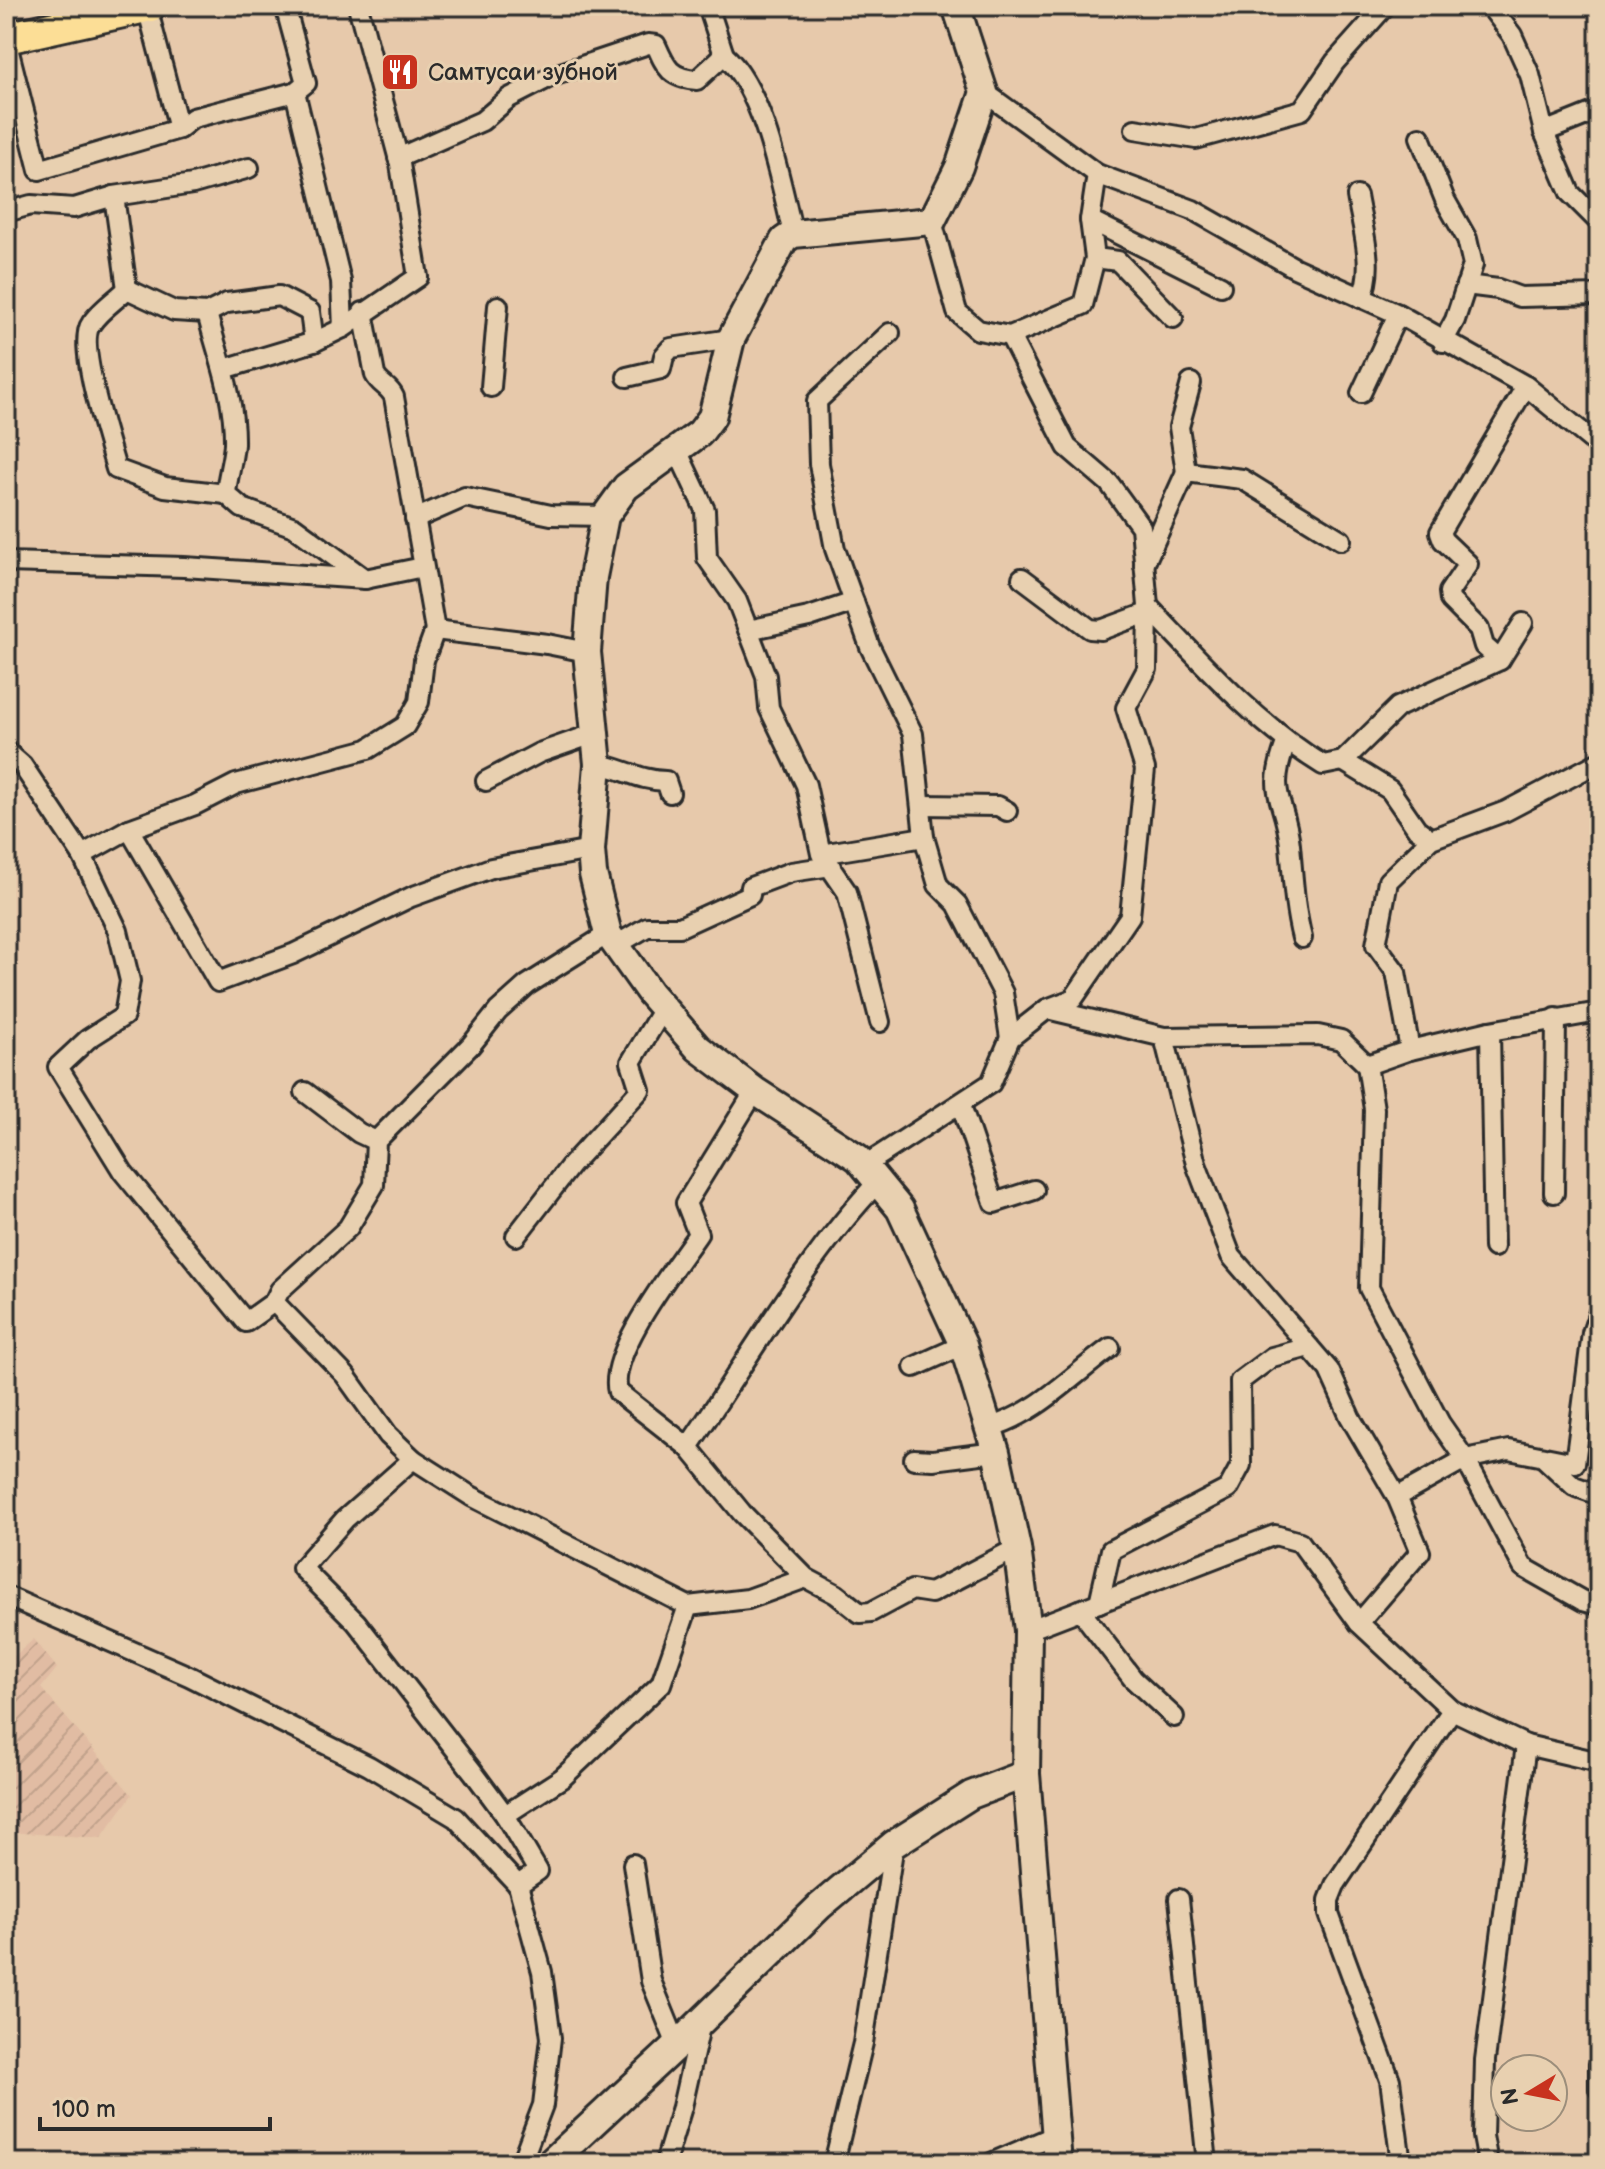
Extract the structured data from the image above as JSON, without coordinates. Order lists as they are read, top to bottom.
{
  "places": {
    "restaurant": ["Самтусаи зубной"]
  },
  "scale_bar": "100 m",
  "north": "left"
}
